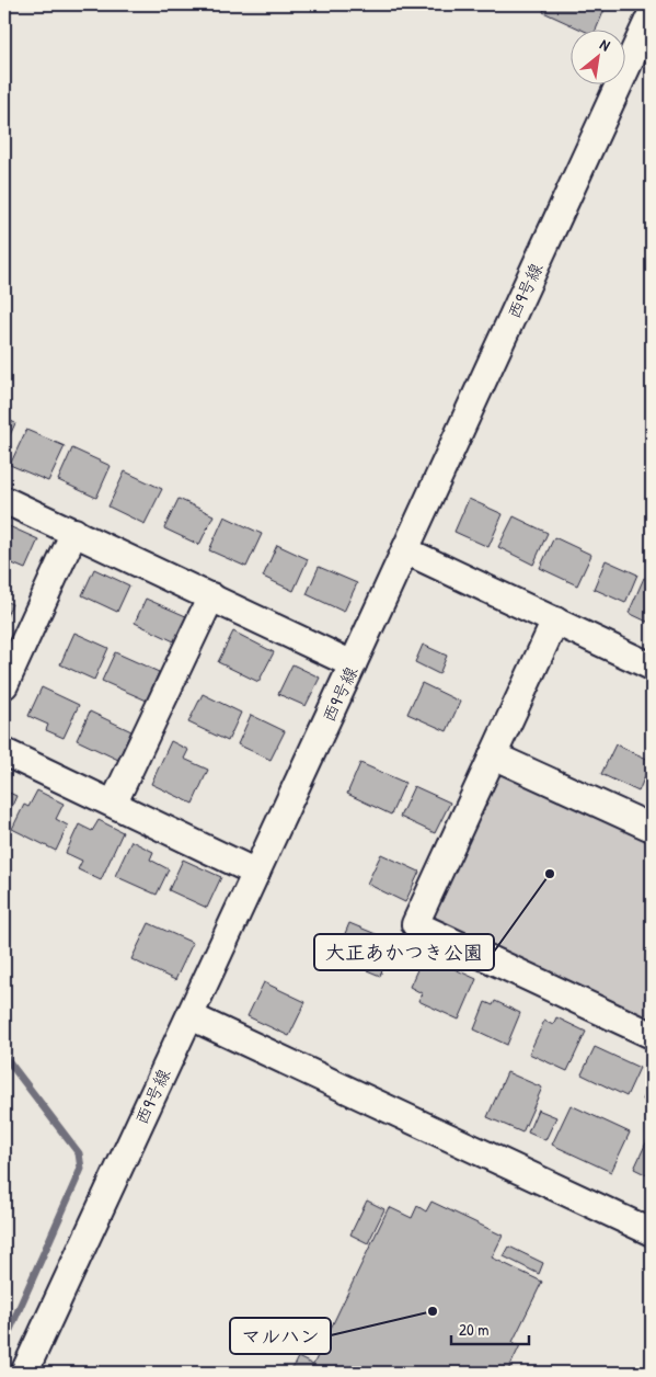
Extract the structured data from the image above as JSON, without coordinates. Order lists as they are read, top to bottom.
{
  "streets": {
    "street": ["西9号線"]
  },
  "places": ["大正あかつき公園", "マルハン"],
  "scale_bar": "20 m",
  "north": "top right"
}
